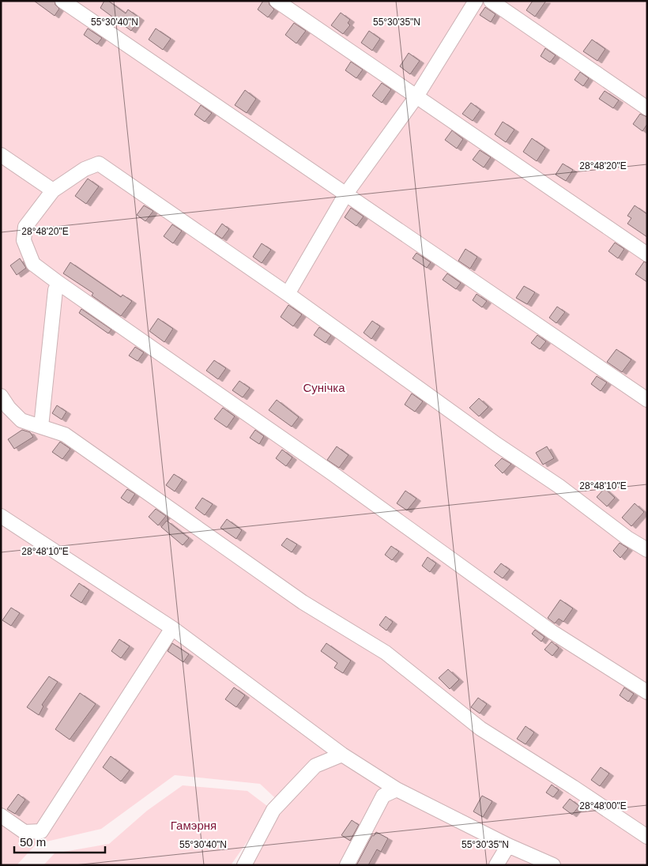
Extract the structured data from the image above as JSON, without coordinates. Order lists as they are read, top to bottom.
{
  "parks": ["Сунічка", "Гамэрня"],
  "scale_bar": "50 m",
  "coordinates": [
    "55°30'40\"N",
    "55°30'35\"N",
    "28°48'20\"E",
    "28°48'10\"E",
    "28°48'00\"E"
  ]
}
